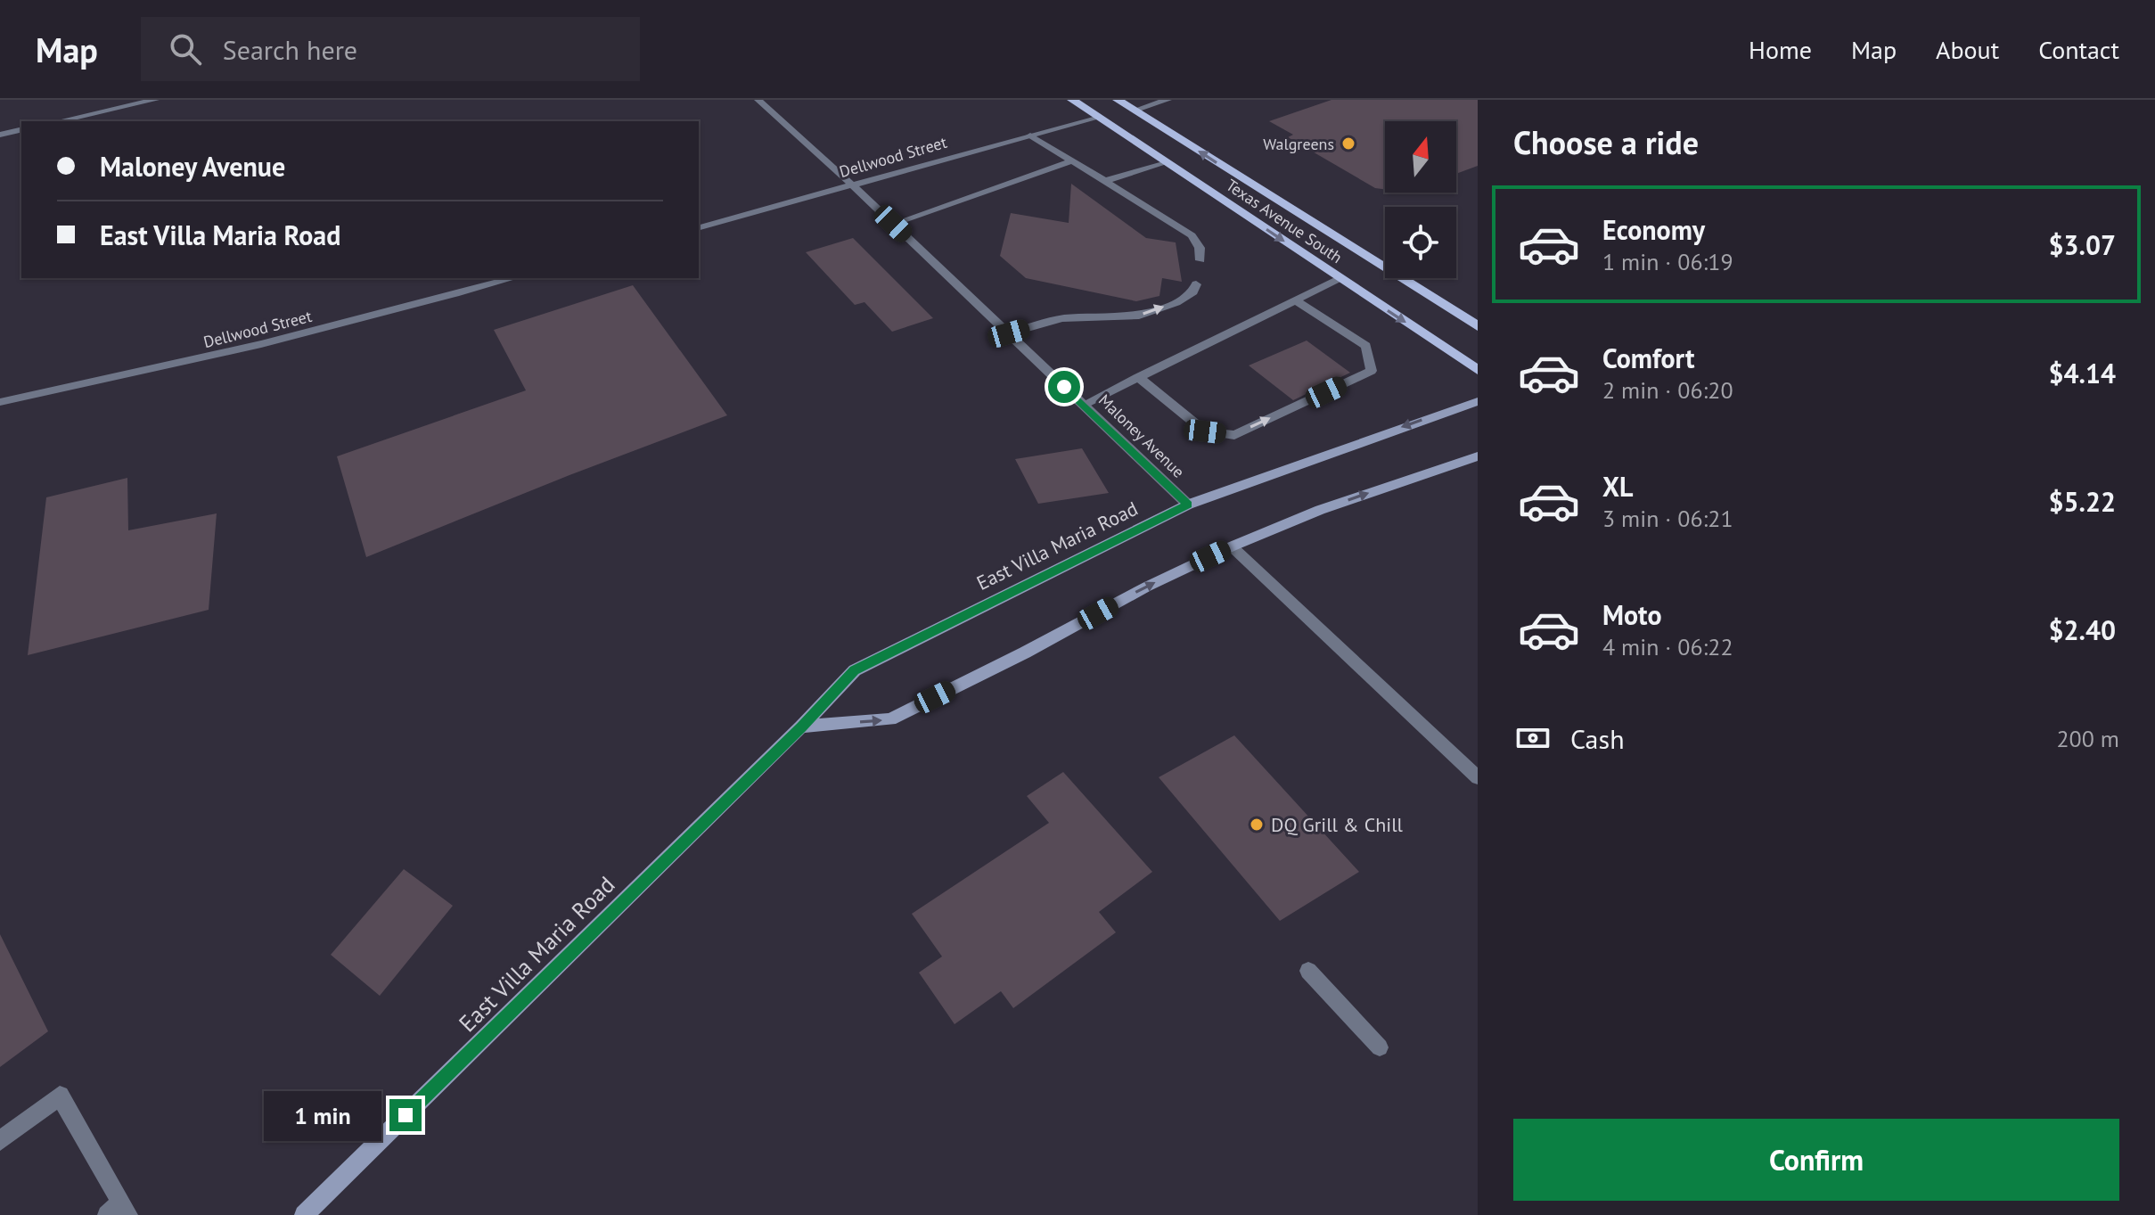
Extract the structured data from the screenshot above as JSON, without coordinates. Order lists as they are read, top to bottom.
{
  "streets": {
    "main road": ["Texas Avenue South", "East Villa Maria Road"],
    "street": ["Dellwood Street", "Maloney Avenue"]
  },
  "crossings": [
    ["Dellwood Street", "Texas Avenue South"],
    ["Dellwood Street", "Maloney Avenue"],
    ["Maloney Avenue", "East Villa Maria Road"]
  ],
  "places": ["Walgreens", "DQ Grill & Chill"],
  "north": "top",
  "page": {
    "header": "Map",
    "search": "Search here",
    "nav": [
      "Home",
      "Map",
      "About",
      "Contact"
    ],
    "heading": "Choose a ride",
    "banner": ["Maloney Avenue", "East Villa Maria Road"],
    "list": [
      {
        "name": "Economy",
        "note": "1 min · 06:19",
        "value": "$3.07"
      },
      {
        "name": "Comfort",
        "note": "2 min · 06:20",
        "value": "$4.14"
      },
      {
        "name": "XL",
        "note": "3 min · 06:21",
        "value": "$5.22"
      },
      {
        "name": "Moto",
        "note": "4 min · 06:22",
        "value": "$2.40"
      }
    ],
    "pay": ["Cash", "200 m"],
    "bubble": "1 min",
    "buttons": "Confirm"
  }
}
